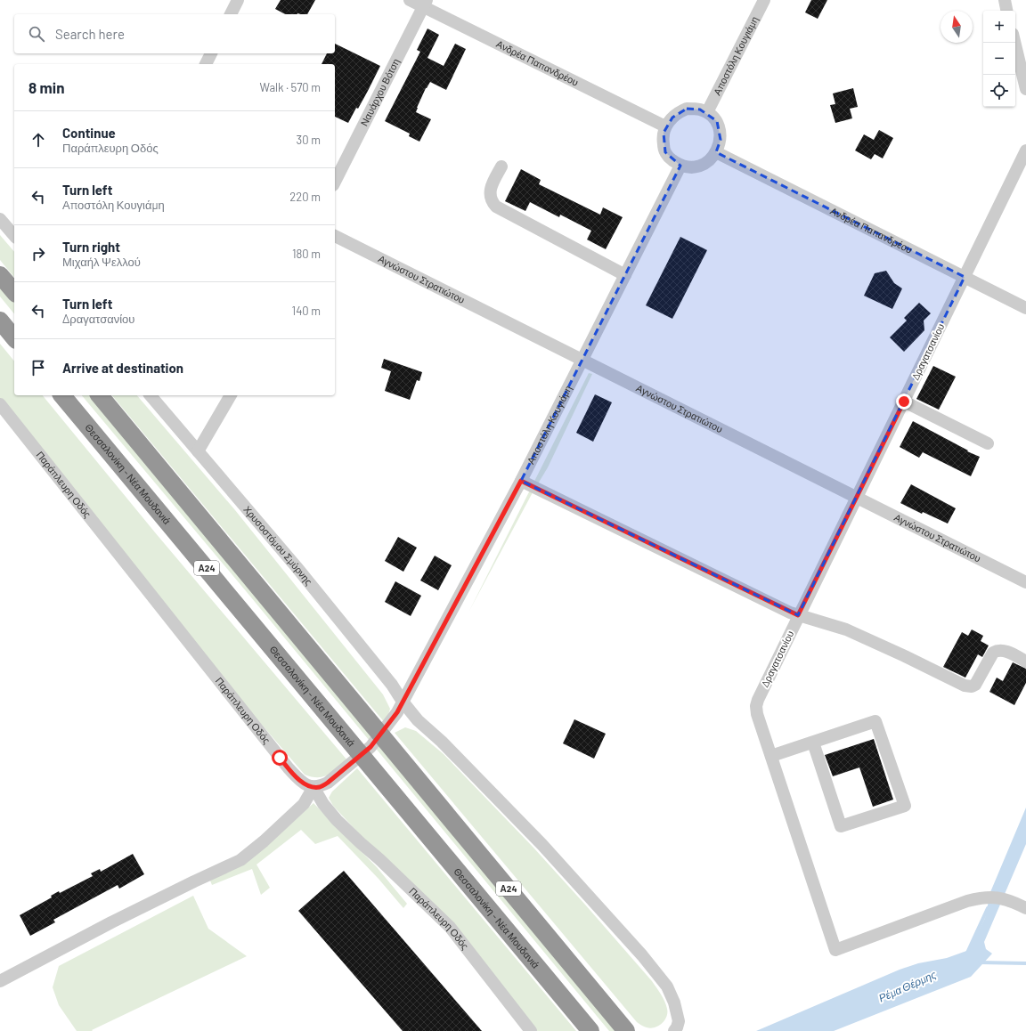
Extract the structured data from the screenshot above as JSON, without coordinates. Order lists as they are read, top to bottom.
{
  "streets": {
    "highway": ["Θεσσαλονίκη - Νέα Μουδανιά", "Α24"],
    "street": [
      "Αποστόλη Κουγιάμη",
      "Ανδρέα Παπανδρέου",
      "Ναυάρχου Βότση",
      "Αγνώστου Στρατιώτου",
      "Δραγατσανίου",
      "Παράπλευρη Οδός",
      "Χρυσοστόμου Σμύρνης"
    ]
  },
  "crossings": [
    ["Αποστόλη Κουγιάμη", "Ανδρέα Παπανδρέου"],
    ["Αποστόλη Κουγιάμη", "Αγνώστου Στρατιώτου"],
    ["Αποστόλη Κουγιάμη", "Παράπλευρη Οδός"],
    ["Αποστόλη Κουγιάμη", "Χρυσοστόμου Σμύρνης"],
    ["Ανδρέα Παπανδρέου", "Ναυάρχου Βότση"],
    ["Ανδρέα Παπανδρέου", "Δραγατσανίου"],
    ["Αγνώστου Στρατιώτου", "Δραγατσανίου"]
  ],
  "water": ["Ρέμα Θέρμης"],
  "north": "top",
  "page": {
    "map_buttons": ["+", "−"],
    "search": "Search here",
    "heading": ["8 min", "Walk · 570 m"],
    "list": [
      ["Continue", "Παράπλευρη Οδός", "30 m"],
      ["Turn left", "Αποστόλη Κουγιάμη", "220 m"],
      ["Turn right", "Μιχαήλ Ψελλού", "180 m"],
      ["Turn left", "Δραγατσανίου", "140 m"],
      "Arrive at destination"
    ]
  }
}
